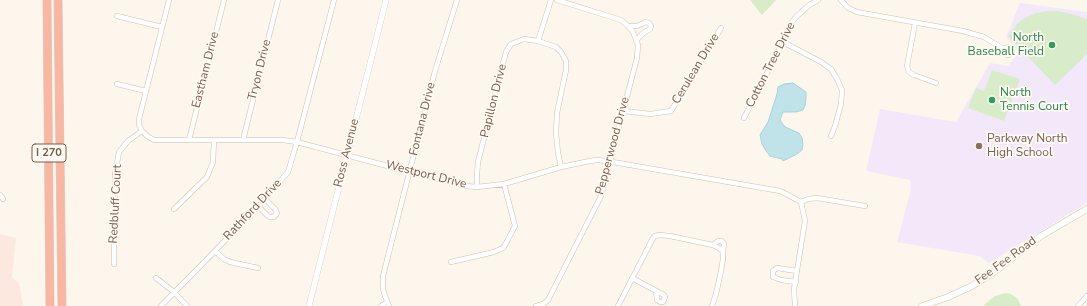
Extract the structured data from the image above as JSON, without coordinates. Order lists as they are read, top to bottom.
{
  "streets": {
    "highway": ["I 270"],
    "main road": ["Fee Fee Road"],
    "street": [
      "Cotton Tree Drive",
      "Cerulean Drive",
      "Eastham Drive",
      "Tryon Drive",
      "Papillon Drive",
      "Fontana Drive",
      "Pepperwood Drive",
      "Ross Avenue",
      "Westport Drive",
      "Redbluff Court",
      "Rathford Drive"
    ]
  },
  "crossings": [
    ["Cerulean Drive", "Pepperwood Drive"],
    ["Eastham Drive", "Westport Drive"],
    ["Tryon Drive", "Westport Drive"],
    ["Papillon Drive", "Westport Drive"],
    ["Fontana Drive", "Westport Drive"],
    ["Pepperwood Drive", "Westport Drive"],
    ["Ross Avenue", "Westport Drive"],
    ["Westport Drive", "Redbluff Court"],
    ["Westport Drive", "Rathford Drive"]
  ],
  "places": ["North Baseball Field", "North Tennis Court", "Parkway North High School"]
}
